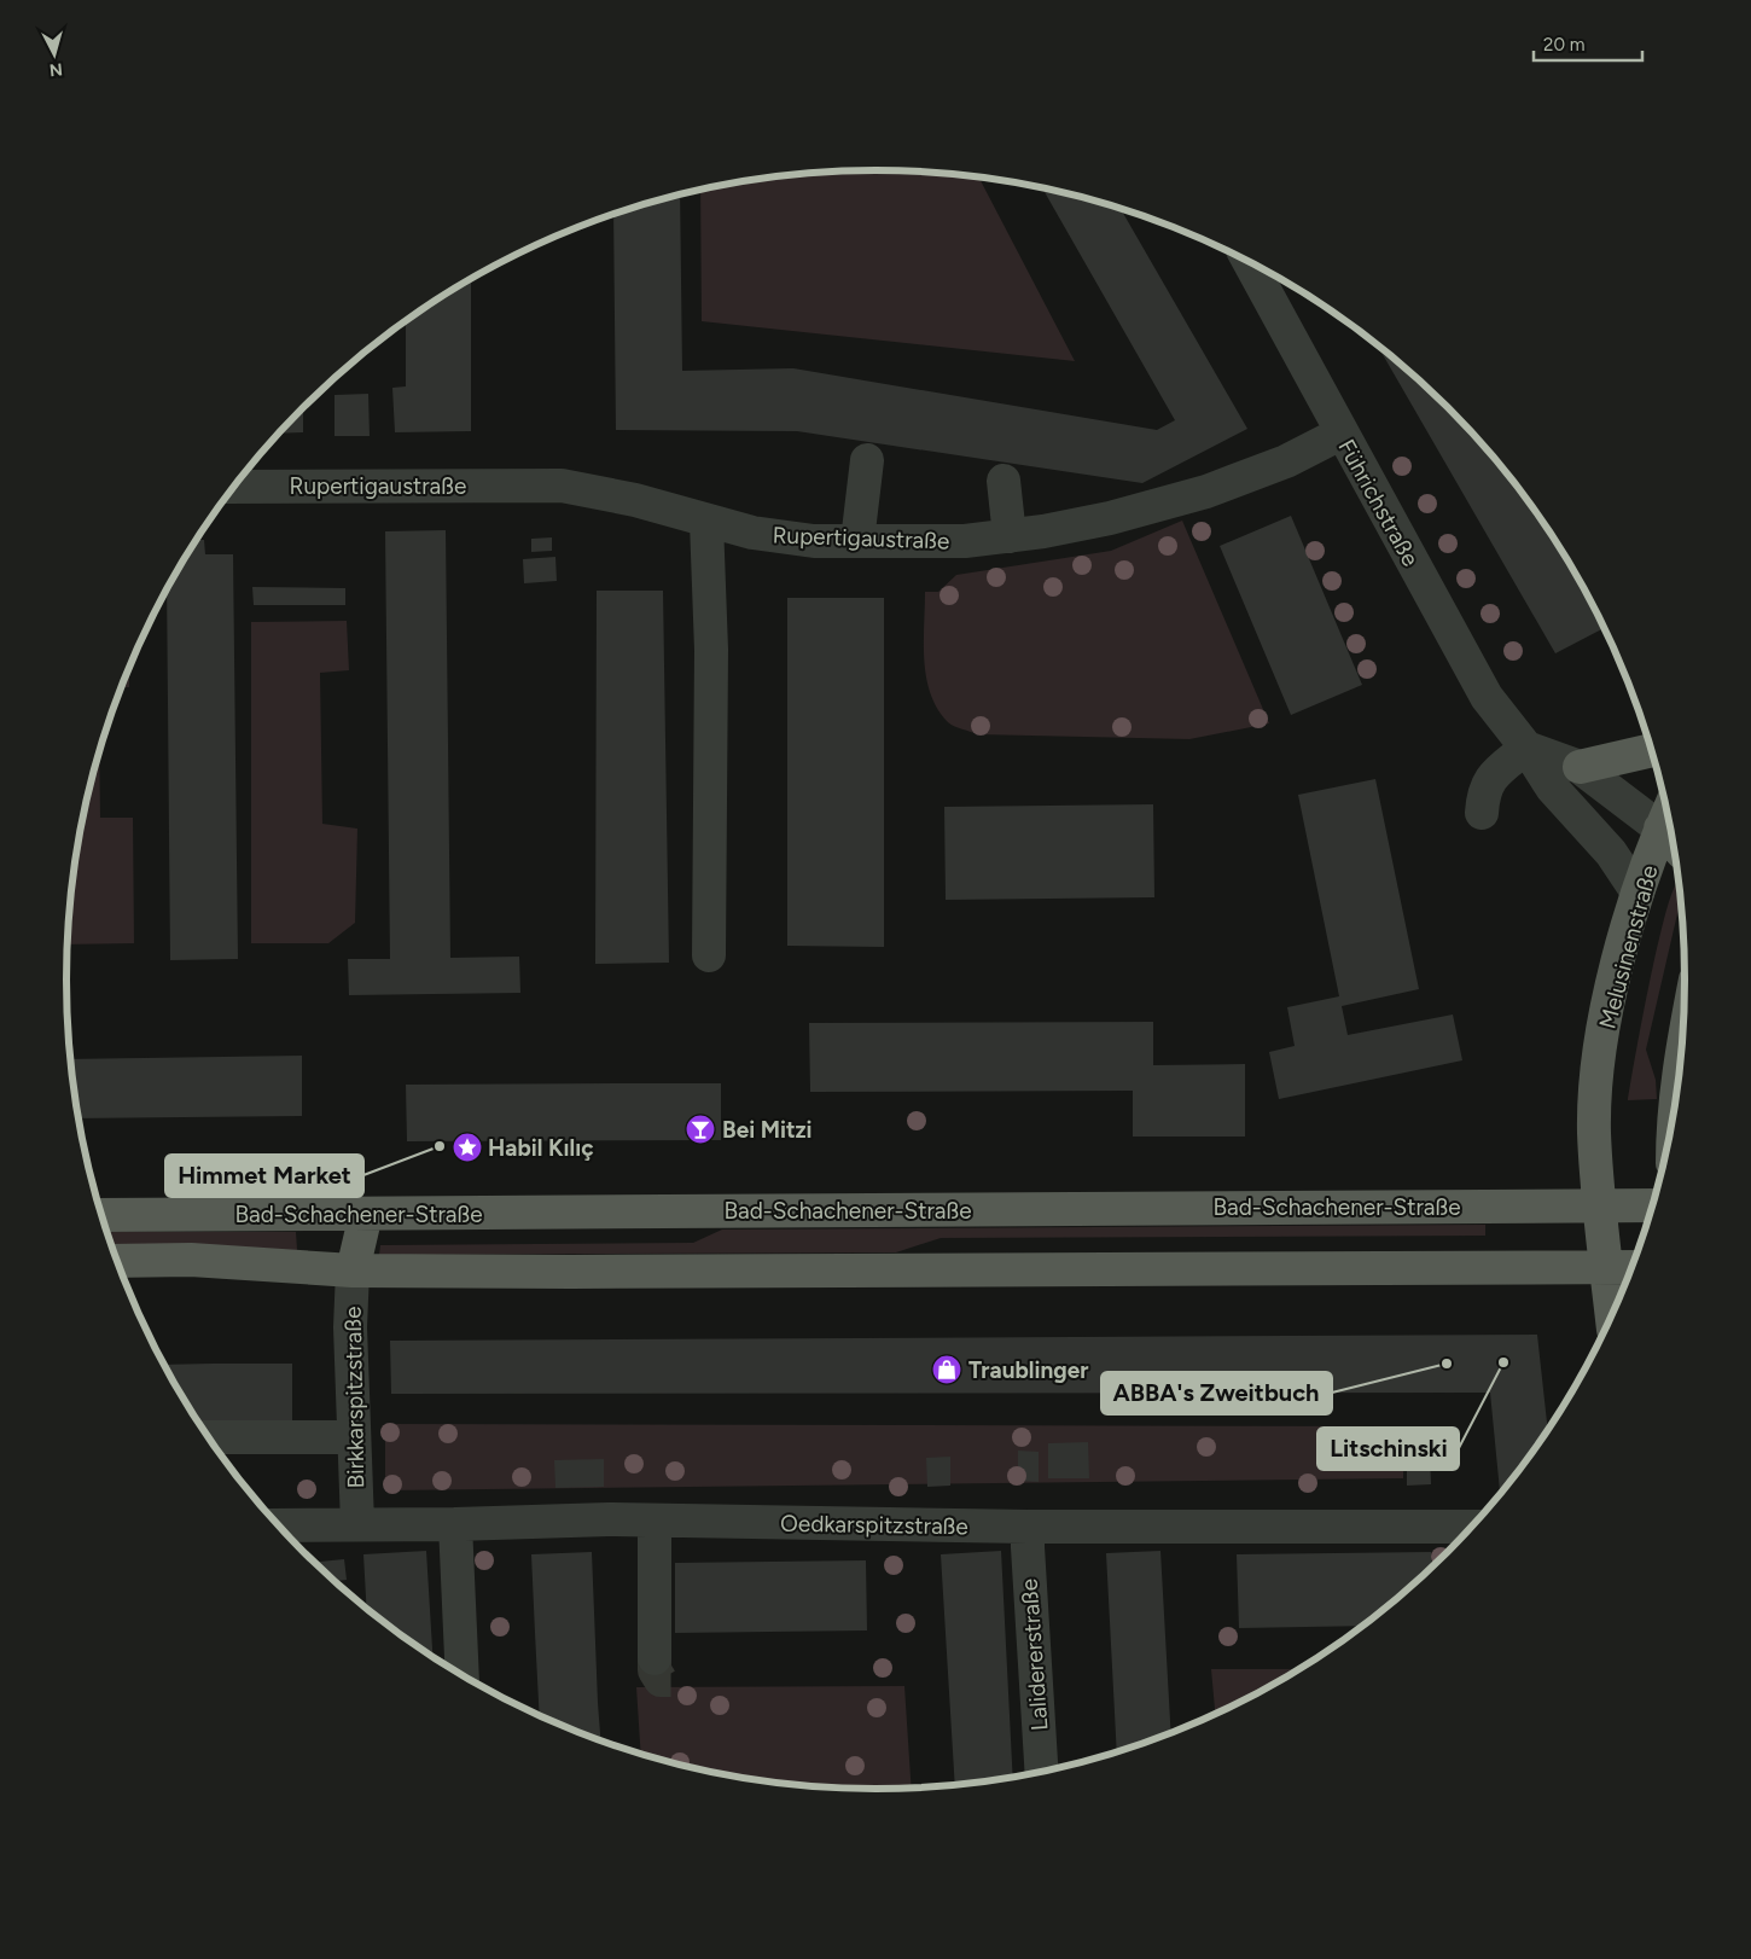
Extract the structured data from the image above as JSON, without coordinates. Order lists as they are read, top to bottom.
{
  "streets": {
    "main road": ["Melusinenstraße", "Bad-Schachener-Straße"],
    "street": [
      "Rupertigaustraße",
      "Führichstraße",
      "Birkkarspitzstraße",
      "Oedkarspitzstraße",
      "Lalidererstraße"
    ]
  },
  "crossings": [
    ["Rupertigaustraße", "Führichstraße"],
    ["Führichstraße", "Melusinenstraße"],
    ["Melusinenstraße", "Bad-Schachener-Straße"],
    ["Birkkarspitzstraße", "Oedkarspitzstraße"],
    ["Oedkarspitzstraße", "Lalidererstraße"]
  ],
  "places": {
    "bar": ["Bei Mitzi"],
    "other": ["Himmet Market", "Litschinski", "ABBA's Zweitbuch"],
    "place": ["Habil Kılıç"],
    "shop": ["Traublinger"]
  },
  "scale_bar": "20 m",
  "north": "bottom"
}
